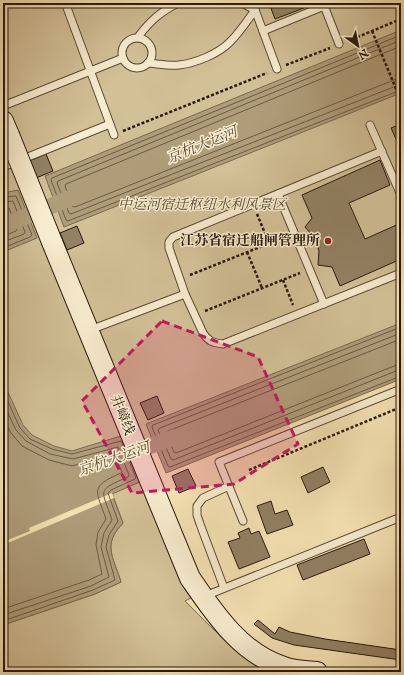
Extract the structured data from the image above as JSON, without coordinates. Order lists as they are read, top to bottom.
{
  "streets": {
    "main road": ["井嶂线"]
  },
  "water": ["京杭大运河"],
  "parks": ["中运河宿迁枢纽水利风景区"],
  "places": ["江苏省宿迁船闸管理所"],
  "north": "bottom right"
}
